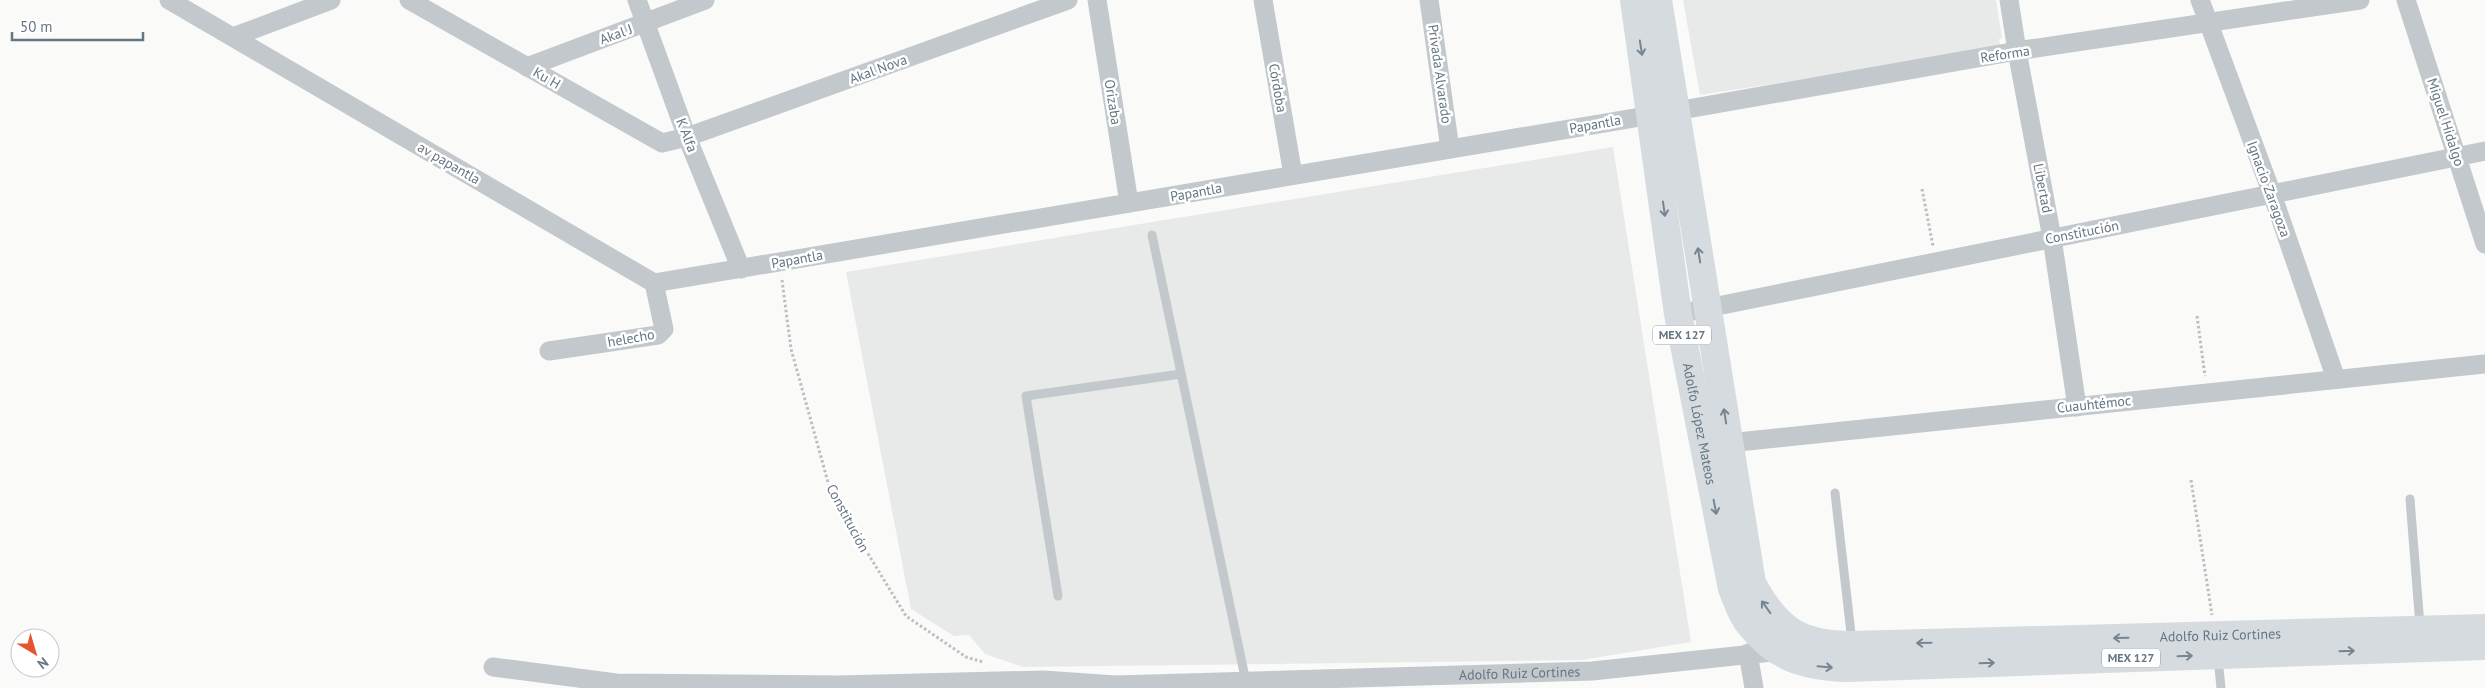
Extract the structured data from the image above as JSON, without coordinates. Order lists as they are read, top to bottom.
{
  "streets": {
    "main road": ["MEX 127", "Adolfo López Mateos", "Adolfo Ruiz Cortines"],
    "street": [
      "Akal J",
      "Reforma",
      "Akal Nova",
      "Privada Alvarado",
      "Ku H",
      "Córdoba",
      "Orizaba",
      "Miguel Hidalgo",
      "Papantla",
      "K Alfa",
      "av papantla",
      "Libertad",
      "Ignacio Zaragoza",
      "Constitución",
      "helecho",
      "Cuauhtémoc"
    ]
  },
  "crossings": [
    ["Akal J", "Ku H"],
    ["Akal J", "K Alfa"],
    ["Reforma", "Papantla"],
    ["Reforma", "Libertad"],
    ["Reforma", "Ignacio Zaragoza"],
    ["Reforma", "Adolfo López Mateos"],
    ["Akal Nova", "Ku H"],
    ["Akal Nova", "K Alfa"],
    ["Privada Alvarado", "Papantla"],
    ["Ku H", "K Alfa"],
    ["Córdoba", "Papantla"],
    ["Orizaba", "Papantla"],
    ["Miguel Hidalgo", "Constitución"],
    ["Papantla", "K Alfa"],
    ["Papantla", "Constitución"],
    ["Papantla", "Adolfo López Mateos"],
    ["av papantla", "helecho"],
    ["Libertad", "Constitución"],
    ["Libertad", "Cuauhtémoc"],
    ["Ignacio Zaragoza", "Constitución"],
    ["Ignacio Zaragoza", "Cuauhtémoc"],
    ["Constitución", "Adolfo López Mateos"],
    ["Cuauhtémoc", "Adolfo López Mateos"],
    ["Adolfo López Mateos", "Adolfo Ruiz Cortines"]
  ],
  "scale_bar": "50 m",
  "north": "bottom right"
}
